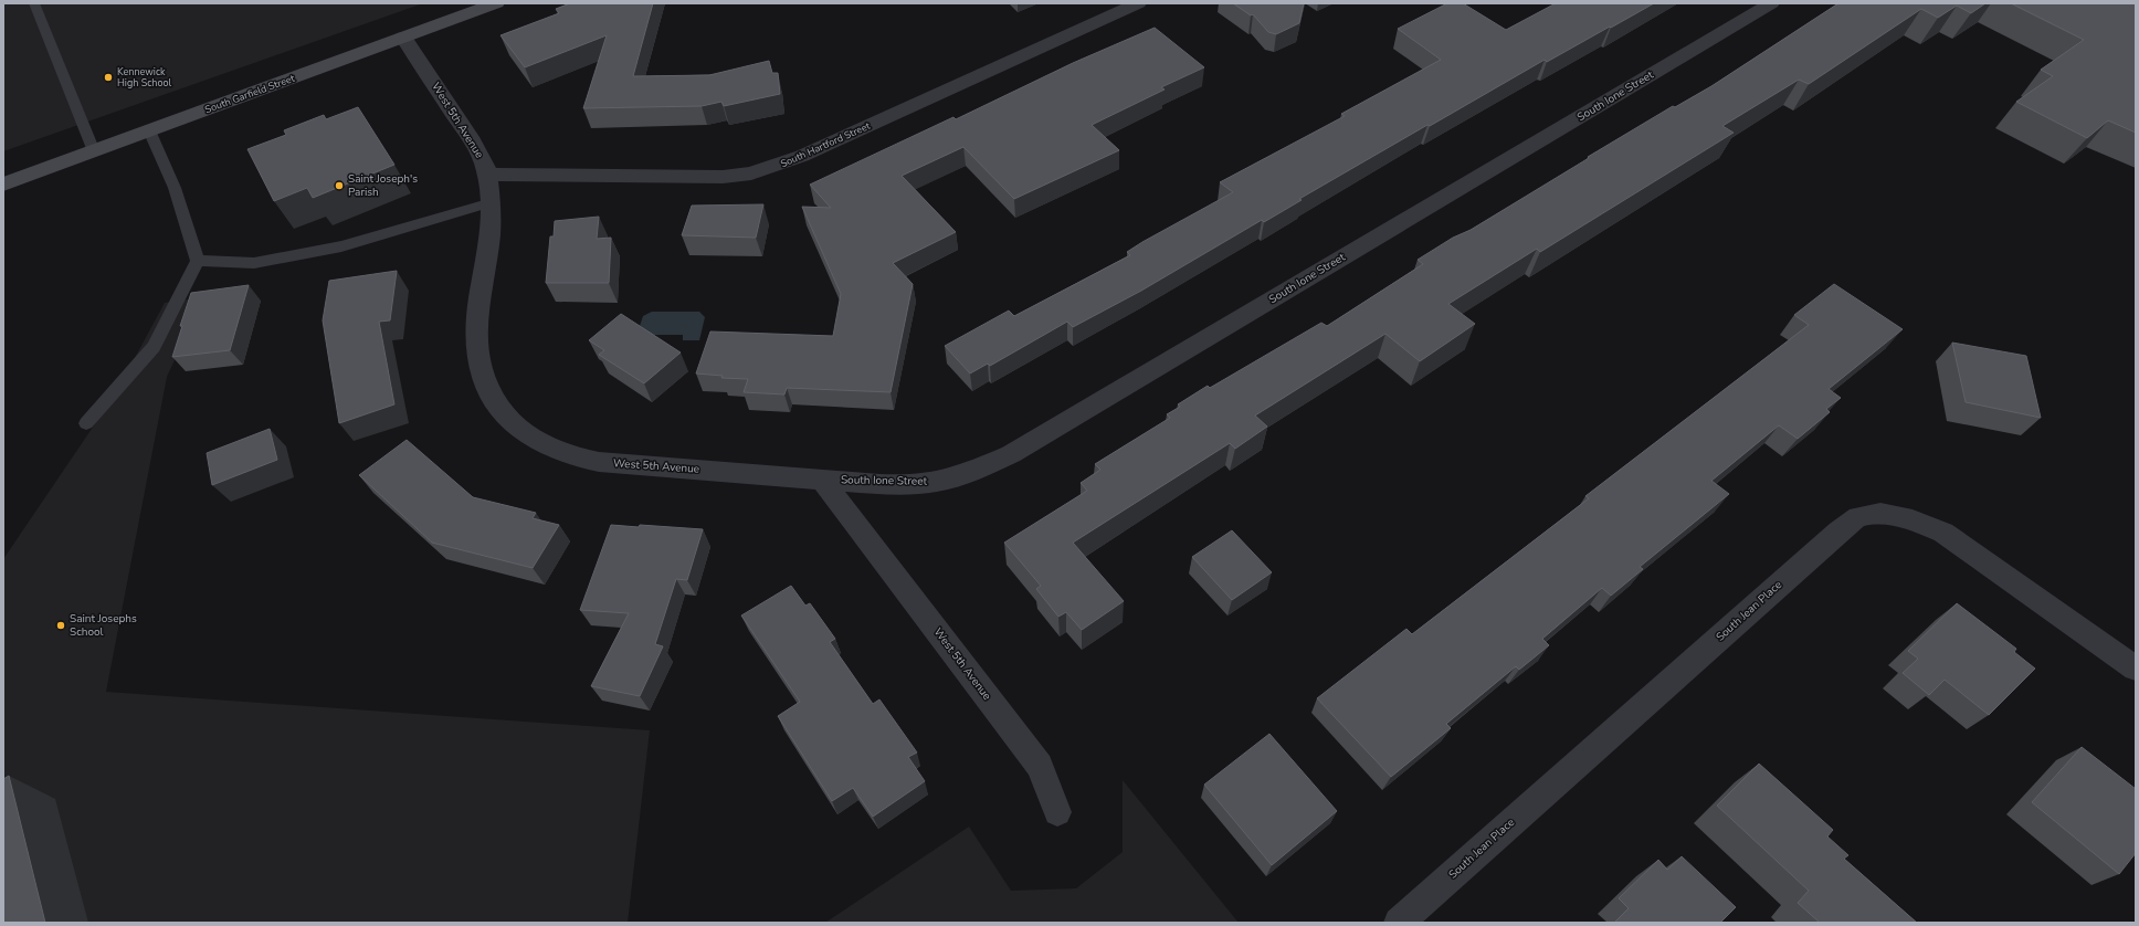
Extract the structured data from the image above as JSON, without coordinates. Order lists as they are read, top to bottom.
{
  "streets": {
    "street": [
      "South Garfield Street",
      "South Ione Street",
      "West 5th Avenue",
      "South Hartford Street",
      "South Jean Place"
    ]
  },
  "crossings": [
    ["South Garfield Street", "West 5th Avenue"],
    ["South Ione Street", "West 5th Avenue"],
    ["West 5th Avenue", "South Hartford Street"]
  ],
  "places": ["Kennewick High School", "Saint Joseph's Parish", "Saint Josephs School"]
}
